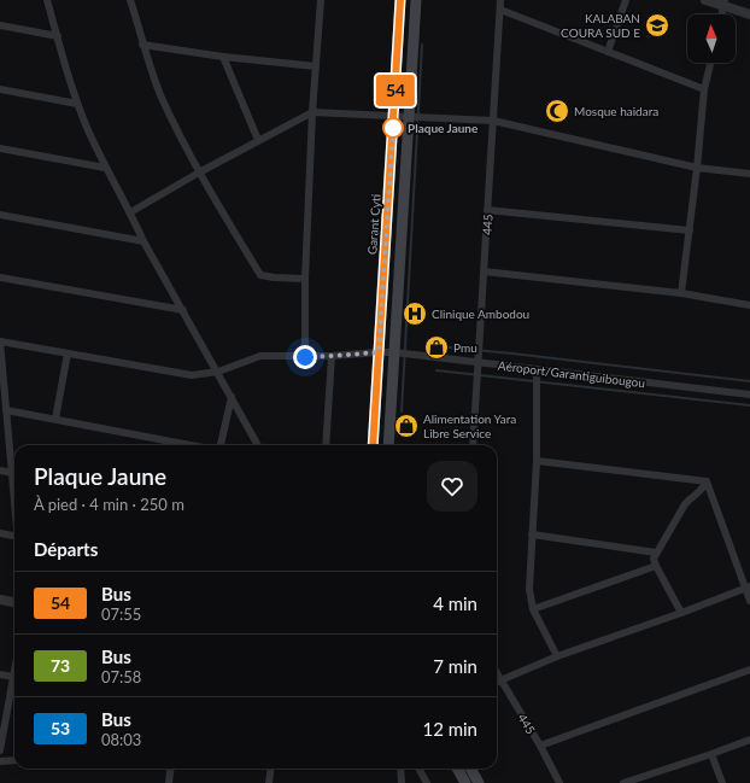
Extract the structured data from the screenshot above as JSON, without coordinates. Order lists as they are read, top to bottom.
{
  "streets": {
    "main road": ["Garant Cyti"],
    "street": ["445", "Aéroport/Garantiguibougou"]
  },
  "crossings": [
    ["Garant Cyti", "Aéroport/Garantiguibougou"],
    ["445", "Aéroport/Garantiguibougou"]
  ],
  "places": {
    "school or university": ["KALABAN COURA SUD E"],
    "mosque": ["Mosque haidara"],
    "other": ["Plaque Jaune"],
    "hospital": ["Clinique Ambodou"],
    "shop": ["Pmu", "Alimentation Yara Libre Service"]
  },
  "lines": ["bus line 54"],
  "north": "top",
  "page": {
    "on_map": "54",
    "heading": [
      ["Plaque Jaune", "À pied · 4 min · 250 m"],
      "Départs"
    ],
    "list": [
      {
        "mark": "54",
        "name": "Bus",
        "note": "07:55",
        "value": "4 min"
      },
      {
        "mark": "73",
        "name": "Bus",
        "note": "07:58",
        "value": "7 min"
      },
      {
        "mark": "53",
        "name": "Bus",
        "note": "08:03",
        "value": "12 min"
      }
    ]
  }
}
